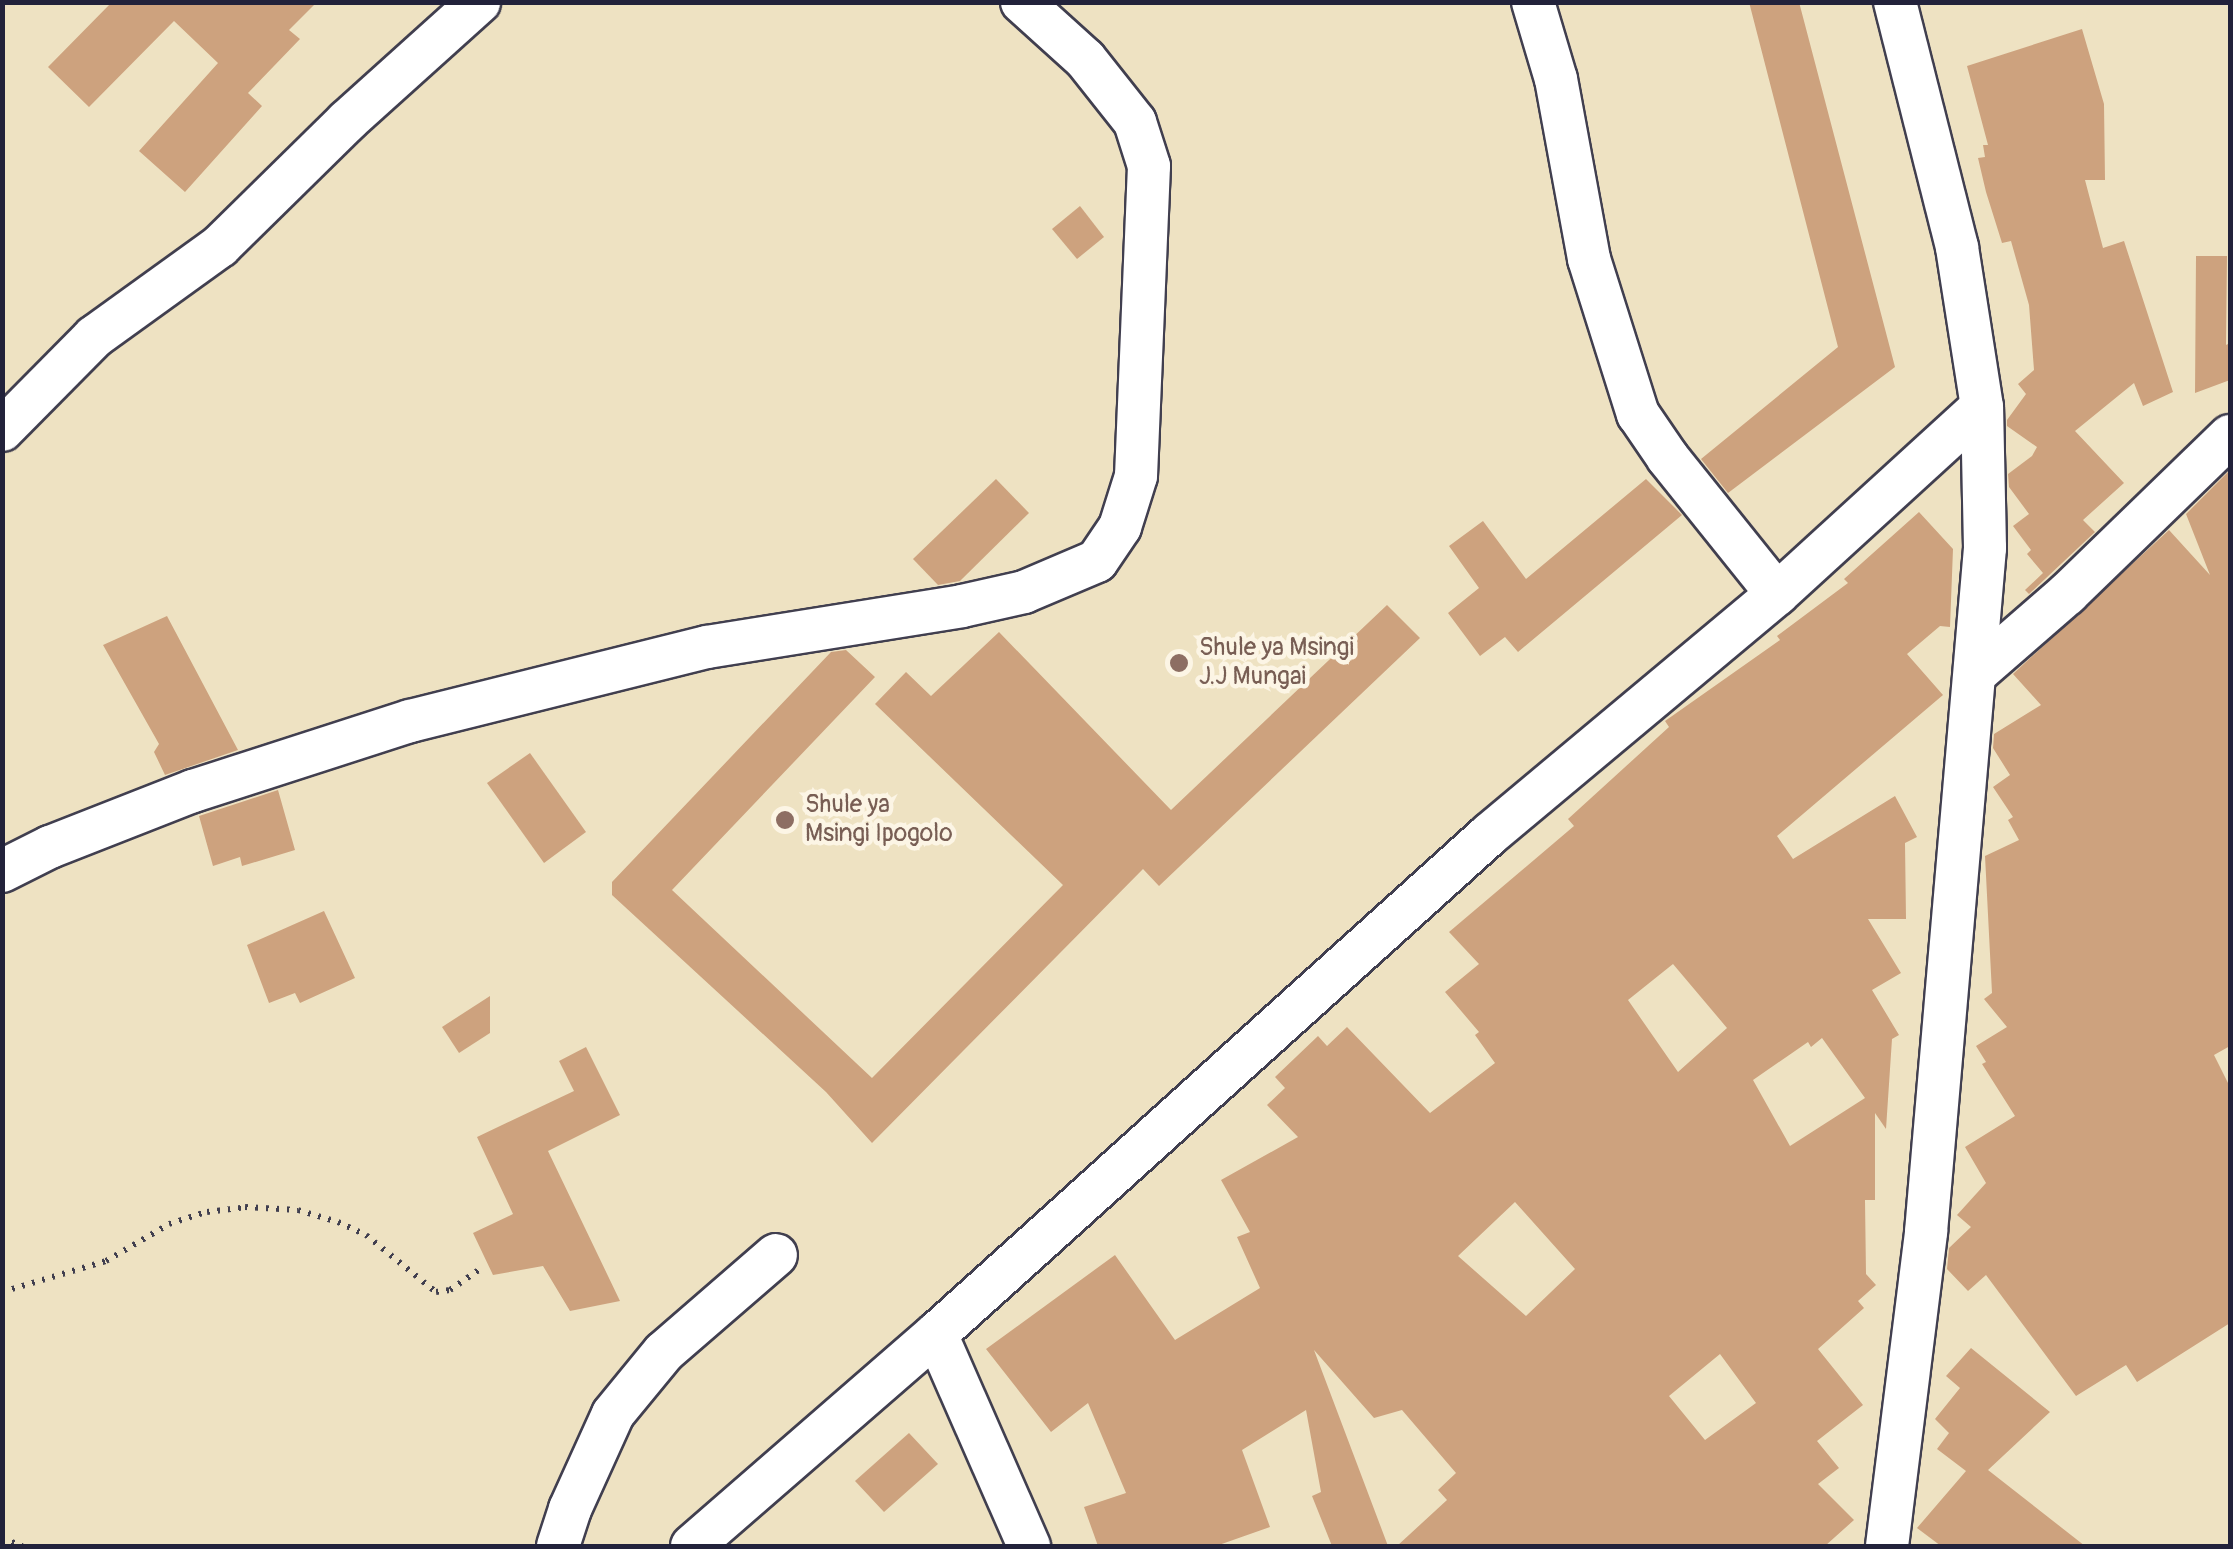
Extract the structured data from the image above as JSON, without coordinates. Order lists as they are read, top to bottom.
{
  "places": ["Shule ya Msingi J.J Mungai", "Shule ya Msingi Ipogolo"]
}
